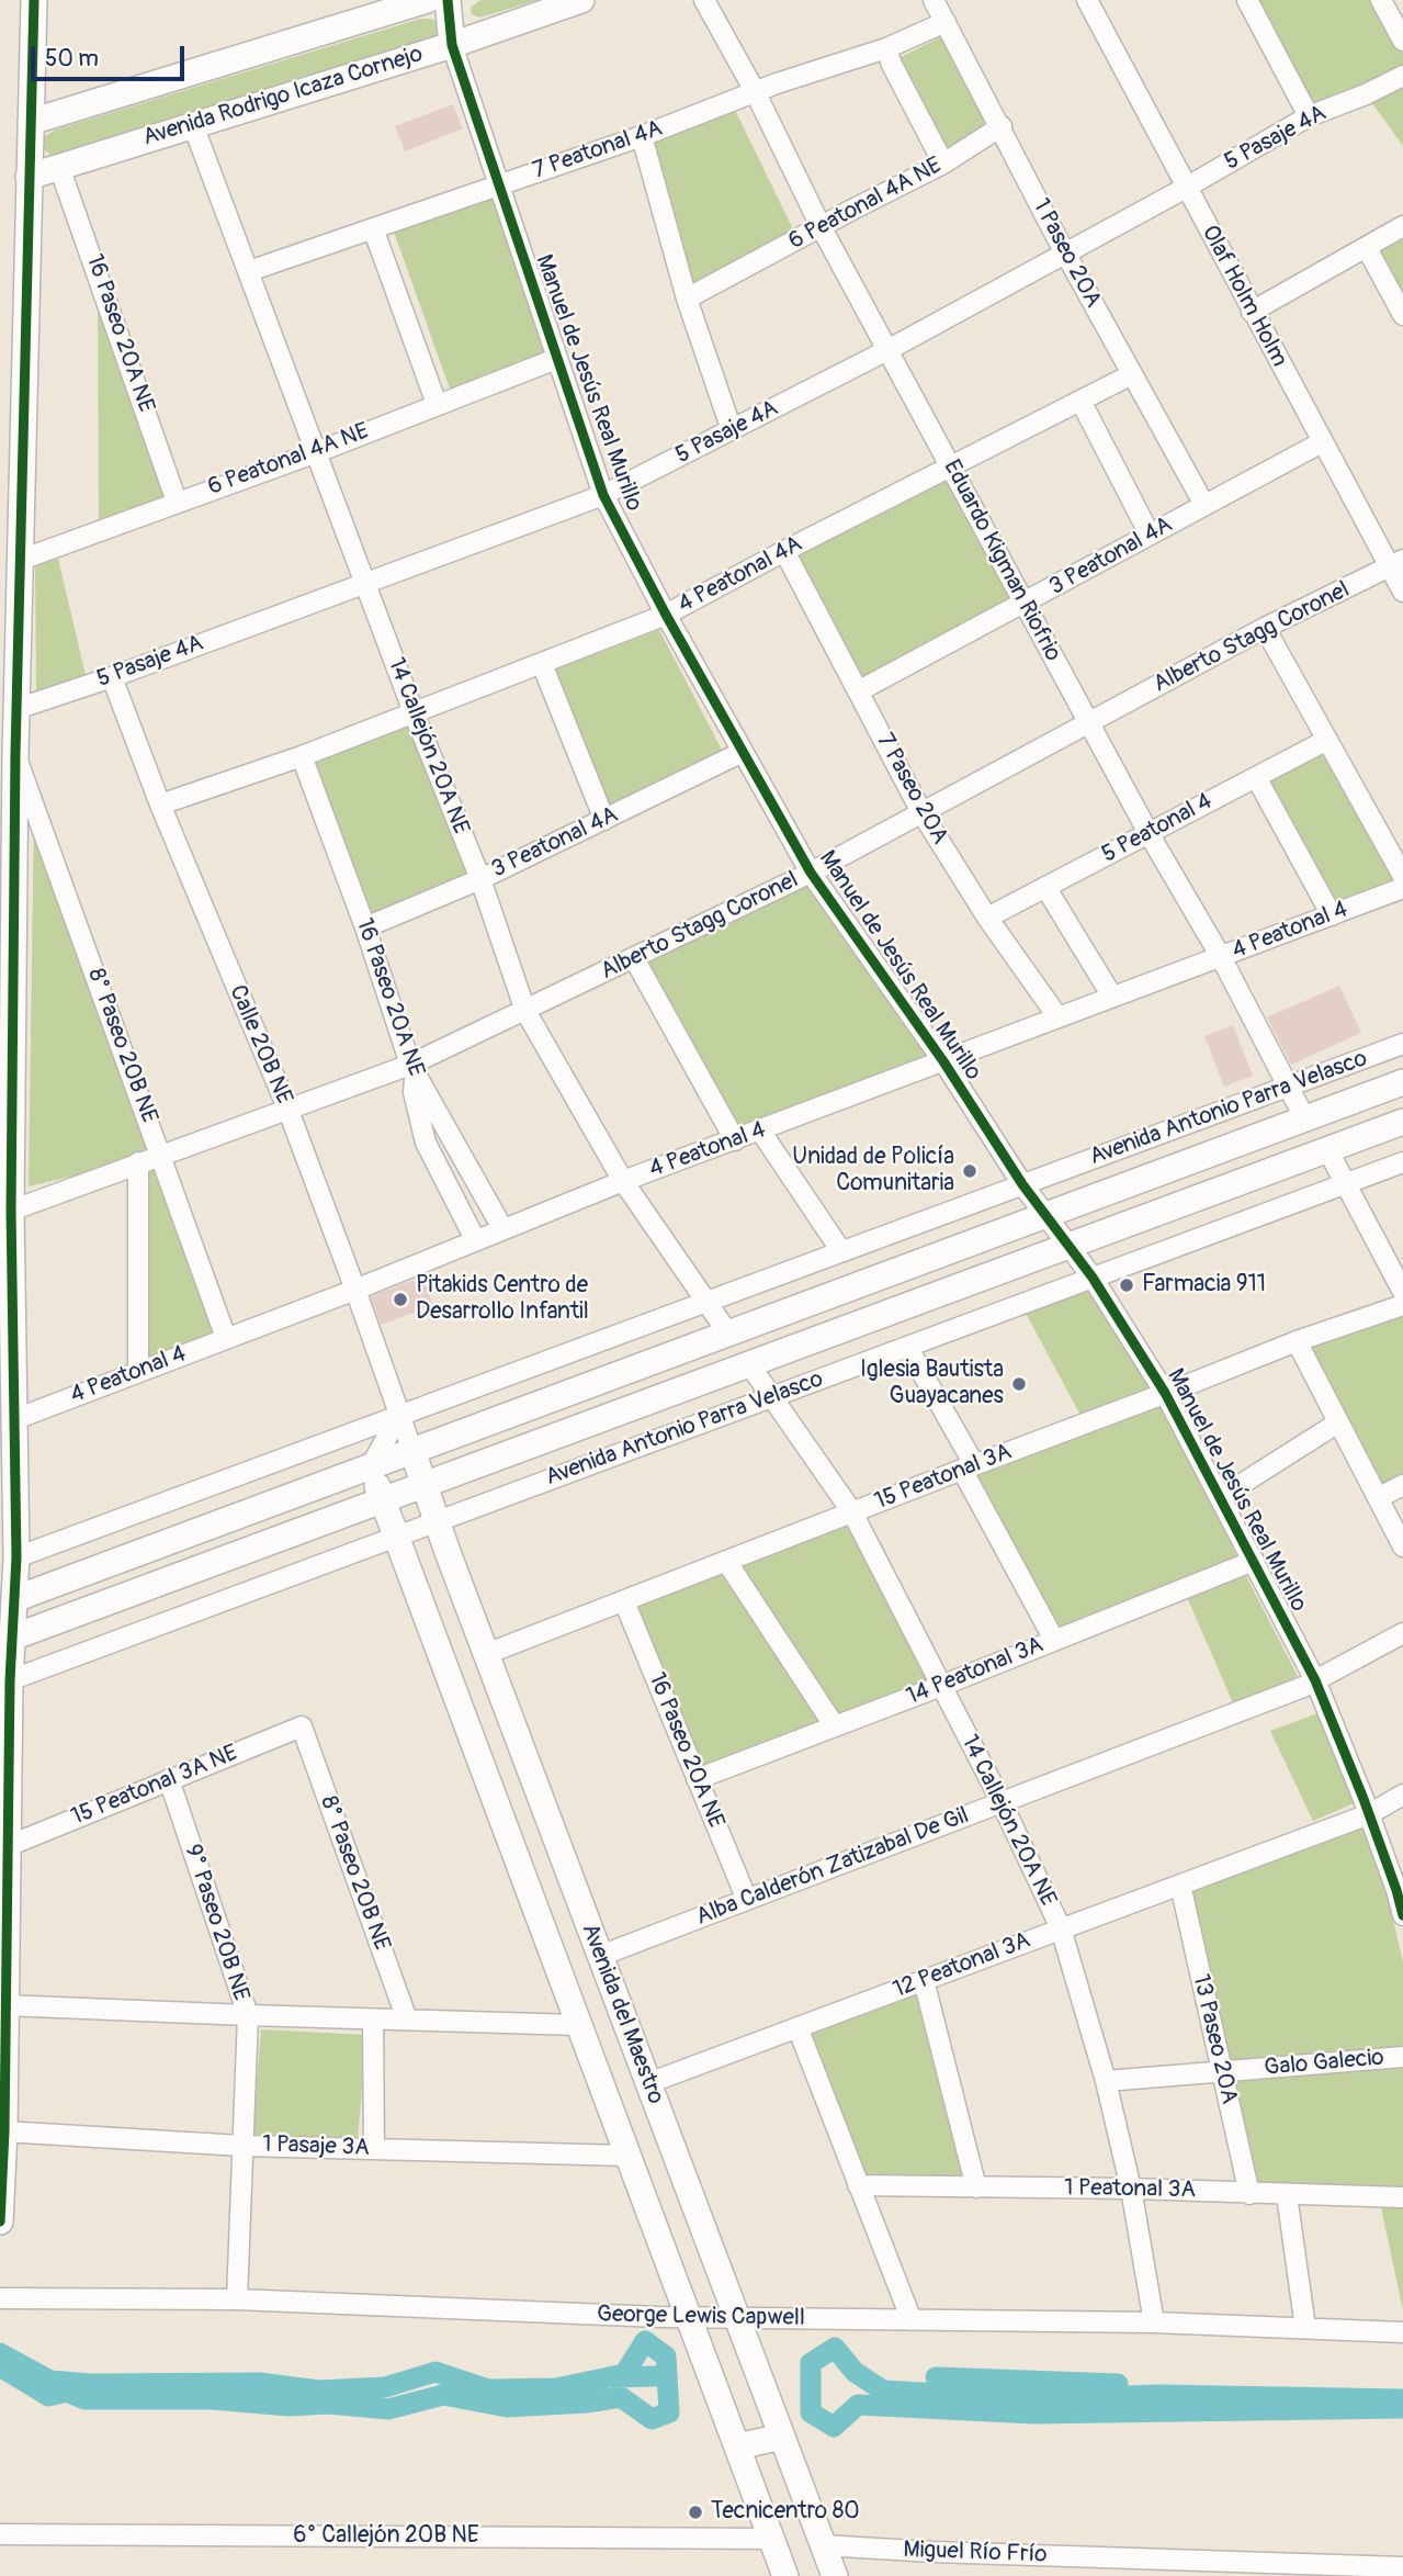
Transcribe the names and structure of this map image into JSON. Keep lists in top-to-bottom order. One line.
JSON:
{"streets":{"street":["Avenida Rodrigo Icaza Cornejo","5 Pasaje 4A","7 Peatonal 4A","6 Peatonal 4A NE","1 Paseo 20A","Olaf Holm Holm","16 Paseo 20A NE","Manuel de Jesús Real Murillo","3 Peatonal 4A","Eduardo Kigman Riofrio","4 Peatonal 4A","Alberto Stagg Coronel","14 Callejón 20A NE","7 Paseo 20A","5 Peatonal 4","4 Peatonal 4","Calle 20B NE","8° Paseo 20B NE","Avenida Antonio Parra Velasco","15 Peatonal 3A","14 Peatonal 3A","15 Peatonal 3A NE","Alba Calderón Zatizabal De Gil","9° Paseo 20B NE","12 Peatonal 3A","Avenida del Maestro","13 Paseo 20A","Galo Galecio","1 Pasaje 3A","1 Peatonal 3A","George Lewis Capwell","6° Callejón 20B NE","Miguel Río Frío"]},"crossings":[["Avenida Rodrigo Icaza Cornejo","16 Paseo 20A NE"],["Avenida Rodrigo Icaza Cornejo","Manuel de Jesús Real Murillo"],["Avenida Rodrigo Icaza Cornejo","14 Callejón 20A NE"],["5 Pasaje 4A","1 Paseo 20A"],["5 Pasaje 4A","Olaf Holm Holm"],["5 Pasaje 4A","Manuel de Jesús Real Murillo"],["5 Pasaje 4A","Eduardo Kigman Riofrio"],["5 Pasaje 4A","14 Callejón 20A NE"],["5 Pasaje 4A","Calle 20B NE"],["7 Peatonal 4A","1 Paseo 20A"],["7 Peatonal 4A","Manuel de Jesús Real Murillo"],["7 Peatonal 4A","Eduardo Kigman Riofrio"],["7 Peatonal 4A","14 Callejón 20A NE"],["6 Peatonal 4A NE","1 Paseo 20A"],["6 Peatonal 4A NE","16 Paseo 20A NE"],["6 Peatonal 4A NE","Manuel de Jesús Real Murillo"],["6 Peatonal 4A NE","Eduardo Kigman Riofrio"],["6 Peatonal 4A NE","14 Callejón 20A NE"],["1 Paseo 20A","3 Peatonal 4A"],["1 Paseo 20A","4 Peatonal 4A"],["Olaf Holm Holm","3 Peatonal 4A"],["Olaf Holm Holm","Alberto Stagg Coronel"],["16 Paseo 20A NE","3 Peatonal 4A"],["16 Paseo 20A NE","4 Peatonal 4A"],["16 Paseo 20A NE","Alberto Stagg Coronel"],["16 Paseo 20A NE","4 Peatonal 4"],["16 Paseo 20A NE","15 Peatonal 3A"],["16 Paseo 20A NE","14 Peatonal 3A"],["16 Paseo 20A NE","Alba Calderón Zatizabal De Gil"],["Manuel de Jesús Real Murillo","3 Peatonal 4A"],["Manuel de Jesús Real Murillo","4 Peatonal 4A"],["Manuel de Jesús Real Murillo","Alberto Stagg Coronel"],["Manuel de Jesús Real Murillo","4 Peatonal 4"],["Manuel de Jesús Real Murillo","Avenida Antonio Parra Velasco"],["Manuel de Jesús Real Murillo","15 Peatonal 3A"],["Manuel de Jesús Real Murillo","14 Peatonal 3A"],["Manuel de Jesús Real Murillo","Alba Calderón Zatizabal De Gil"],["Manuel de Jesús Real Murillo","12 Peatonal 3A"],["3 Peatonal 4A","Eduardo Kigman Riofrio"],["3 Peatonal 4A","14 Callejón 20A NE"],["3 Peatonal 4A","7 Paseo 20A"],["Eduardo Kigman Riofrio","4 Peatonal 4A"],["Eduardo Kigman Riofrio","Alberto Stagg Coronel"],["Eduardo Kigman Riofrio","5 Peatonal 4"],["Eduardo Kigman Riofrio","4 Peatonal 4"],["Eduardo Kigman Riofrio","Avenida Antonio Parra Velasco"],["4 Peatonal 4A","14 Callejón 20A NE"],["4 Peatonal 4A","7 Paseo 20A"],["4 Peatonal 4A","Calle 20B NE"],["Alberto Stagg Coronel","14 Callejón 20A NE"],["Alberto Stagg Coronel","7 Paseo 20A"],["Alberto Stagg Coronel","Calle 20B NE"],["Alberto Stagg Coronel","8° Paseo 20B NE"],["14 Callejón 20A NE","4 Peatonal 4"],["14 Callejón 20A NE","Avenida Antonio Parra Velasco"],["14 Callejón 20A NE","15 Peatonal 3A"],["14 Callejón 20A NE","14 Peatonal 3A"],["14 Callejón 20A NE","Alba Calderón Zatizabal De Gil"],["14 Callejón 20A NE","12 Peatonal 3A"],["14 Callejón 20A NE","Galo Galecio"],["14 Callejón 20A NE","1 Peatonal 3A"],["14 Callejón 20A NE","George Lewis Capwell"],["7 Paseo 20A","5 Peatonal 4"],["7 Paseo 20A","4 Peatonal 4"],["4 Peatonal 4","Calle 20B NE"],["4 Peatonal 4","8° Paseo 20B NE"],["Calle 20B NE","Avenida Antonio Parra Velasco"],["Calle 20B NE","Avenida del Maestro"],["8° Paseo 20B NE","15 Peatonal 3A NE"],["Avenida Antonio Parra Velasco","Avenida del Maestro"],["15 Peatonal 3A","Avenida del Maestro"],["15 Peatonal 3A NE","9° Paseo 20B NE"],["Alba Calderón Zatizabal De Gil","Avenida del Maestro"],["9° Paseo 20B NE","1 Pasaje 3A"],["9° Paseo 20B NE","George Lewis Capwell"],["12 Peatonal 3A","Avenida del Maestro"],["12 Peatonal 3A","13 Paseo 20A"],["Avenida del Maestro","1 Pasaje 3A"],["Avenida del Maestro","George Lewis Capwell"],["Avenida del Maestro","6° Callejón 20B NE"],["Avenida del Maestro","Miguel Río Frío"],["13 Paseo 20A","Galo Galecio"],["13 Paseo 20A","1 Peatonal 3A"]],"places":["Unidad de Policía Comunitaria","Farmacia 911","Pitakids Centro de Desarrollo Infantil","Iglesia Bautista Guayacanes","Tecnicentro 80"],"scale_bar":"50 m"}
